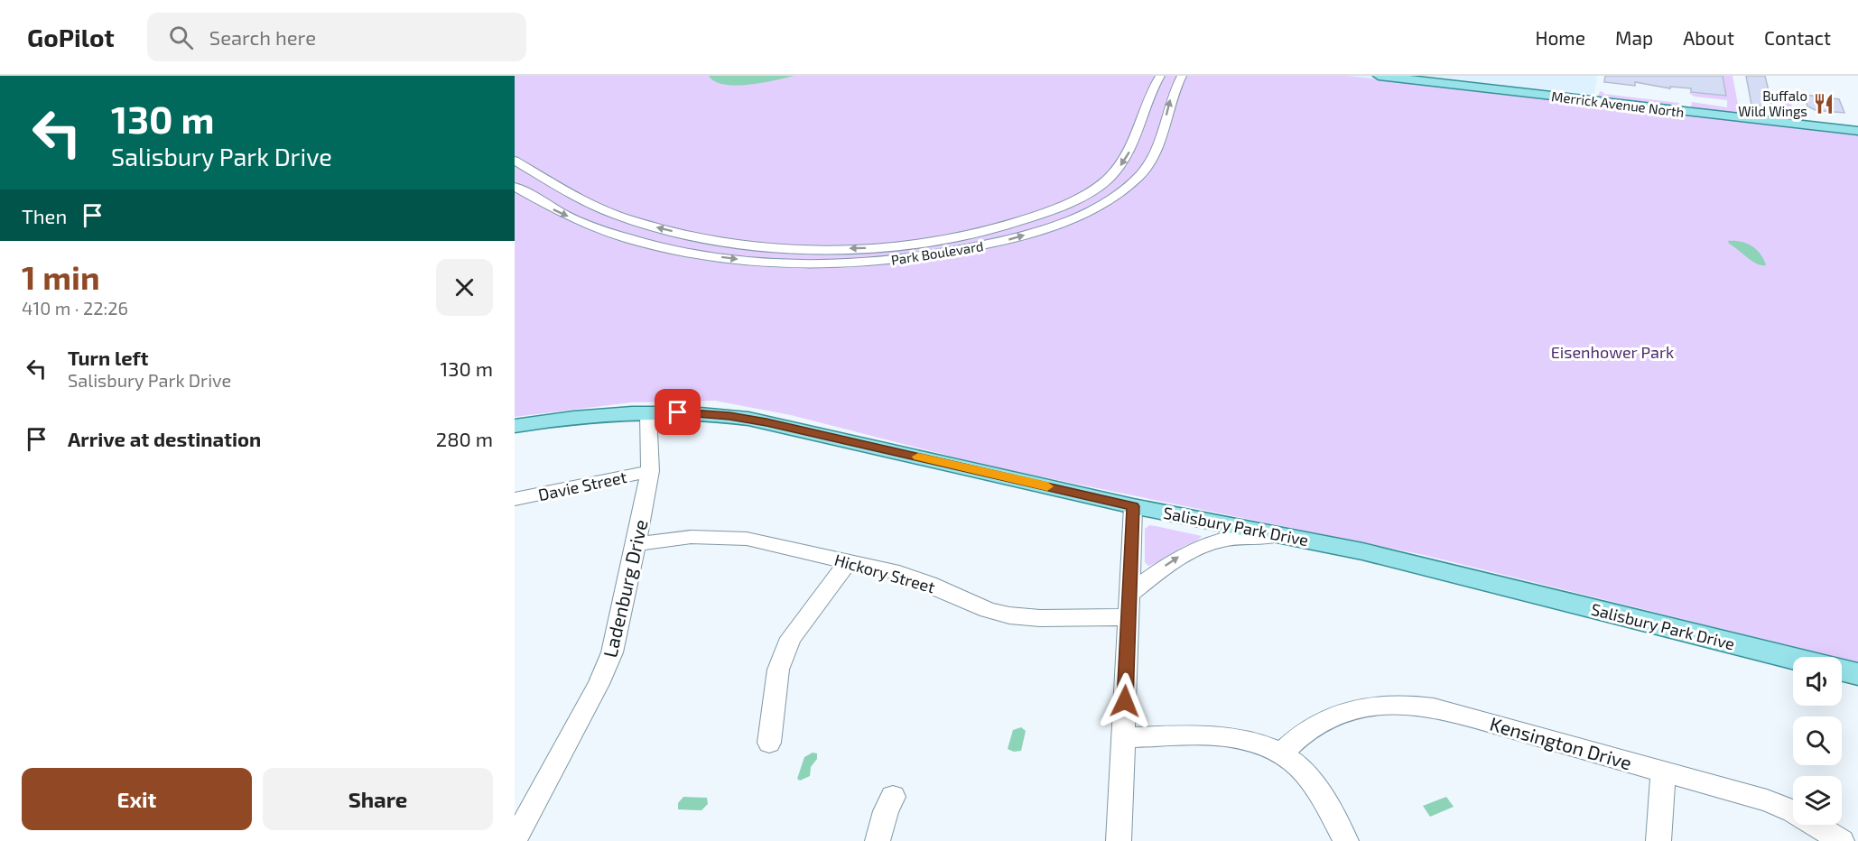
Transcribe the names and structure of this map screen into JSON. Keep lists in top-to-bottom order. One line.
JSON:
{"streets":{"main road":["Merrick Avenue North","Salisbury Park Drive"],"street":["Park Boulevard","Davie Street","Hickory Street","Ladenburg Drive","Kensington Drive"]},"crossings":[["Davie Street","Ladenburg Drive"],["Salisbury Park Drive","Ladenburg Drive"],["Hickory Street","Ladenburg Drive"]],"parks":["Eisenhower Park"],"places":{"restaurant":["Buffalo Wild Wings"]},"page":{"header":"GoPilot","search":"Search here","nav":["Home","Map","About","Contact"],"turn":["130 m","Salisbury Park Drive"],"then":"Then","heading":["1 min","410 m · 22:26"],"list":[{"name":"Turn left","note":"Salisbury Park Drive","value":"130 m"},{"name":"Arrive at destination","value":"280 m"}],"buttons":["Exit","Share"]}}
